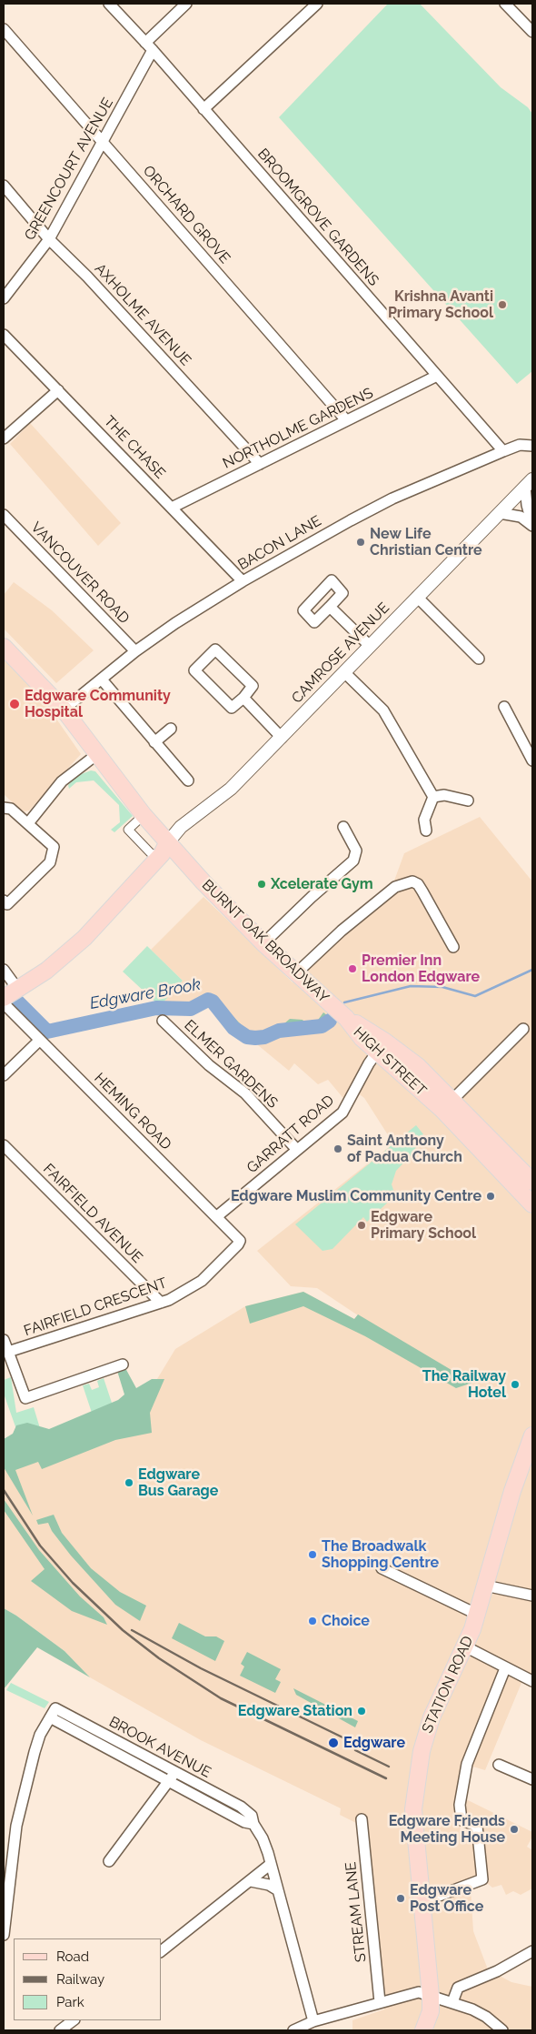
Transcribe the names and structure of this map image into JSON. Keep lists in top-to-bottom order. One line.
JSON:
{"streets":{"main road":["BURNT OAK BROADWAY","HIGH STREET","STATION ROAD"],"street":["GREENCOURT AVENUE","ORCHARD GROVE","BROOMGROVE GARDENS","AXHOLME AVENUE","NORTHOLME GARDENS","THE CHASE","BACON LANE","VANCOUVER ROAD","CAMROSE AVENUE","ELMER GARDENS","HEMING ROAD","GARRATT ROAD","FAIRFIELD AVENUE","FAIRFIELD CRESCENT","BROOK AVENUE","STREAM LANE"]},"crossings":[["GREENCOURT AVENUE","ORCHARD GROVE"],["GREENCOURT AVENUE","BROOMGROVE GARDENS"],["GREENCOURT AVENUE","AXHOLME AVENUE"],["ORCHARD GROVE","NORTHOLME GARDENS"],["BROOMGROVE GARDENS","NORTHOLME GARDENS"],["BROOMGROVE GARDENS","BACON LANE"],["AXHOLME AVENUE","NORTHOLME GARDENS"],["NORTHOLME GARDENS","THE CHASE"],["THE CHASE","BACON LANE"],["BACON LANE","VANCOUVER ROAD"],["BACON LANE","BURNT OAK BROADWAY"],["CAMROSE AVENUE","BURNT OAK BROADWAY"],["BURNT OAK BROADWAY","HIGH STREET"],["HIGH STREET","GARRATT ROAD"],["ELMER GARDENS","GARRATT ROAD"],["HEMING ROAD","GARRATT ROAD"],["HEMING ROAD","FAIRFIELD CRESCENT"],["FAIRFIELD AVENUE","FAIRFIELD CRESCENT"]],"water":["Edgware Brook"],"places":["Krishna Avanti Primary School","New Life Christian Centre","Edgware Community Hospital","Xcelerate Gym","Premier Inn London Edgware","Saint Anthony of Padua Church","Edgware Muslim Community Centre","Edgware Primary School","The Railway Hotel","Edgware Bus Garage","The Broadwalk Shopping Centre","Choice","Edgware Station","Edgware","Edgware Friends Meeting House","Edgware Post Office"],"legend":["Road","Railway","Park"]}
